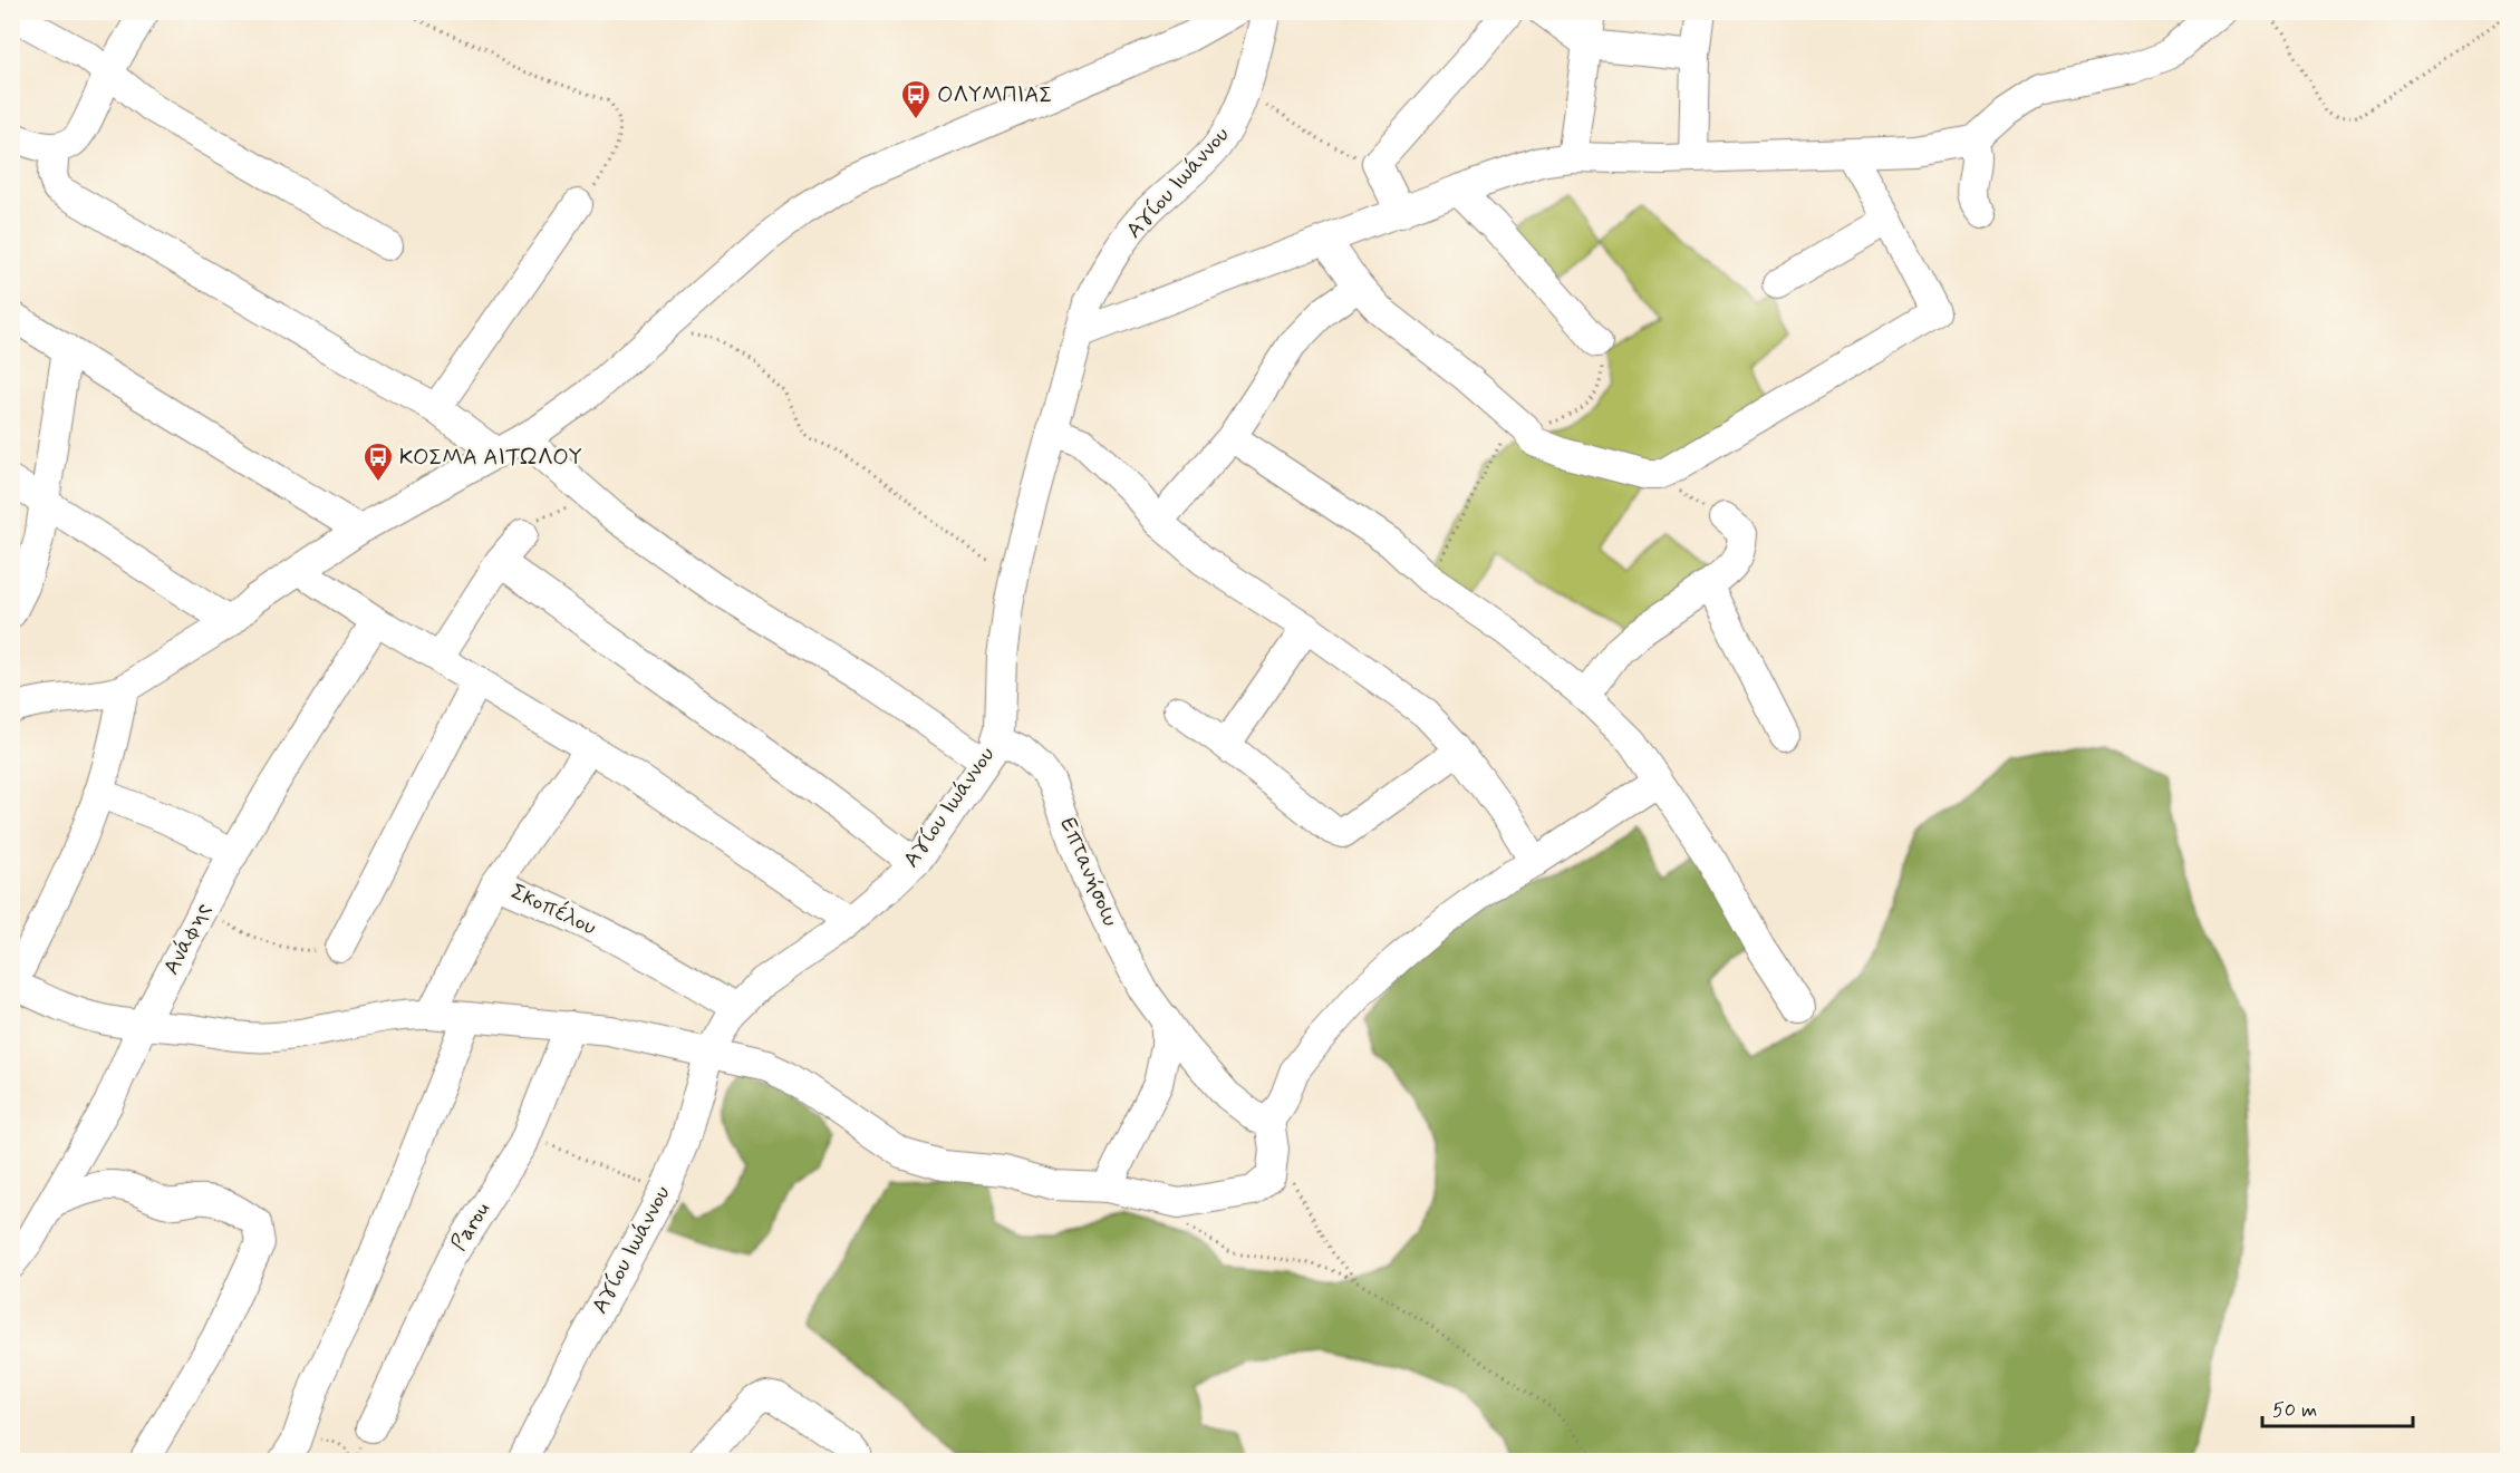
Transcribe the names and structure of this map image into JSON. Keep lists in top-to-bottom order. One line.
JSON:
{"streets":{"street":["Αγίου Ιωάννου","Επτανήσοιυ","Σκοπέλου","Ανάφης","Parou"]},"crossings":[["Αγίου Ιωάννου","Επτανήσοιυ"],["Αγίου Ιωάννου","Σκοπέλου"]],"places":{"bus stop":["ΟΛΥΜΠΙΑΣ","ΚΟΣΜΑ ΑΙΤΩΛΟΥ"]},"scale_bar":"50 m"}
